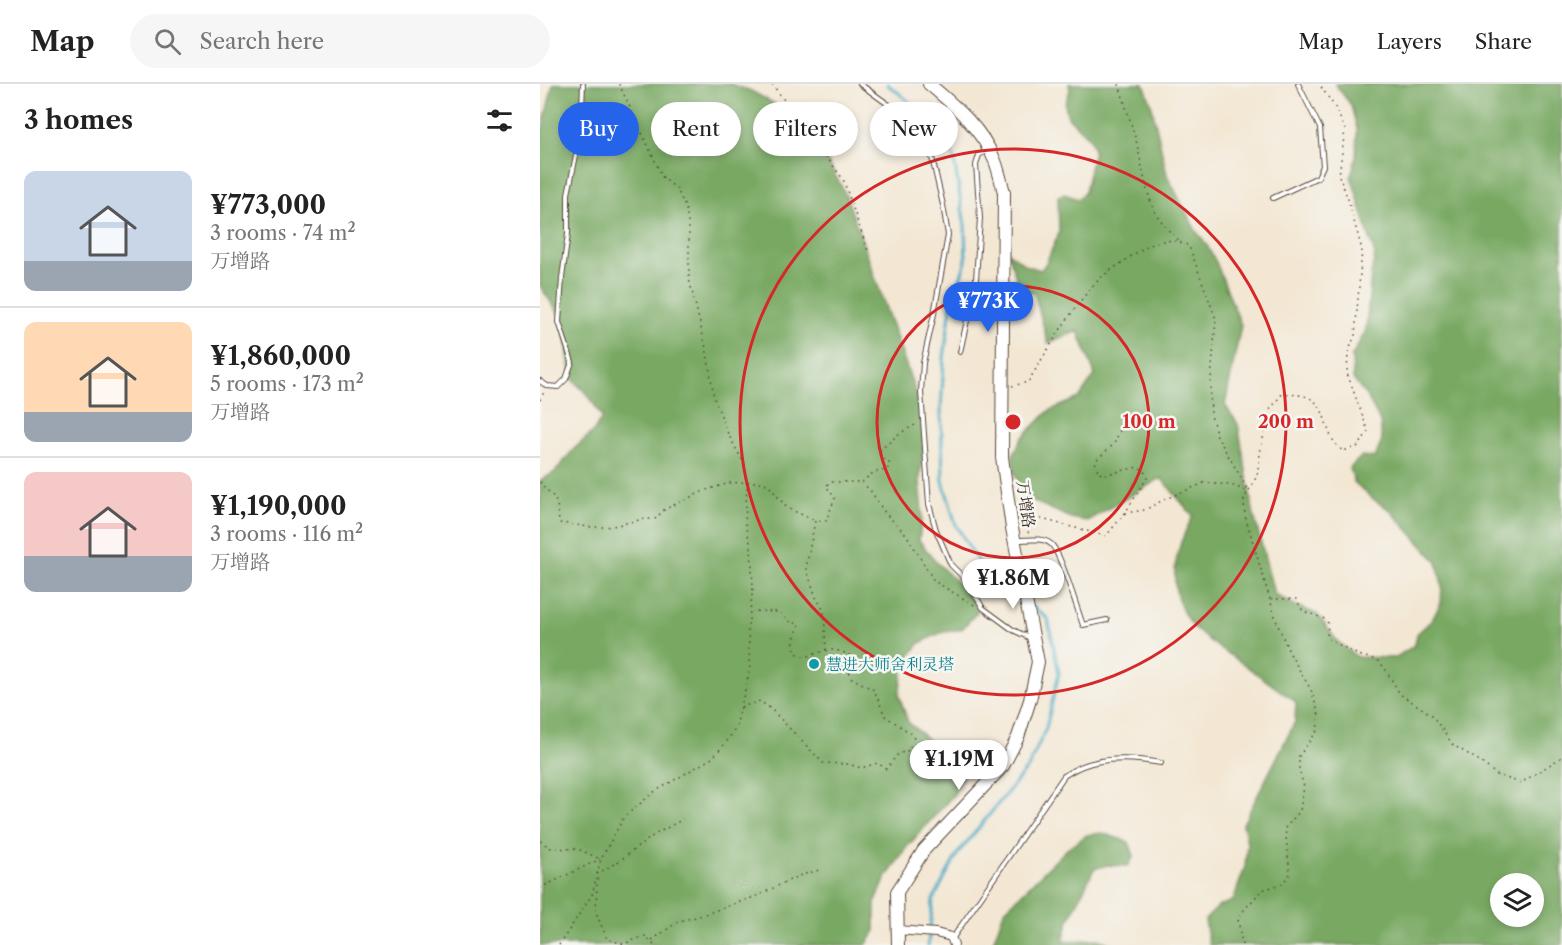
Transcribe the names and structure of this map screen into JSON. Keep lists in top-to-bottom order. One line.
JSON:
{"streets":{"street":["万增路"]},"places":["慧进大师舍利灵塔"],"page":{"header":"Map","search":"Search here","nav":["Map","Layers","Share"],"heading":"3 homes","chip":["Buy","Rent","Filters","New"],"list":[{"name":"¥773,000","note":"3 rooms · 74 m² · 万增路"},{"name":"¥1,860,000","note":"5 rooms · 173 m² · 万增路"},{"name":"¥1,190,000","note":"3 rooms · 116 m² · 万增路"}],"price":["¥773K","¥1.86M","¥1.19M"]},"rings":["100 m","200 m"]}
